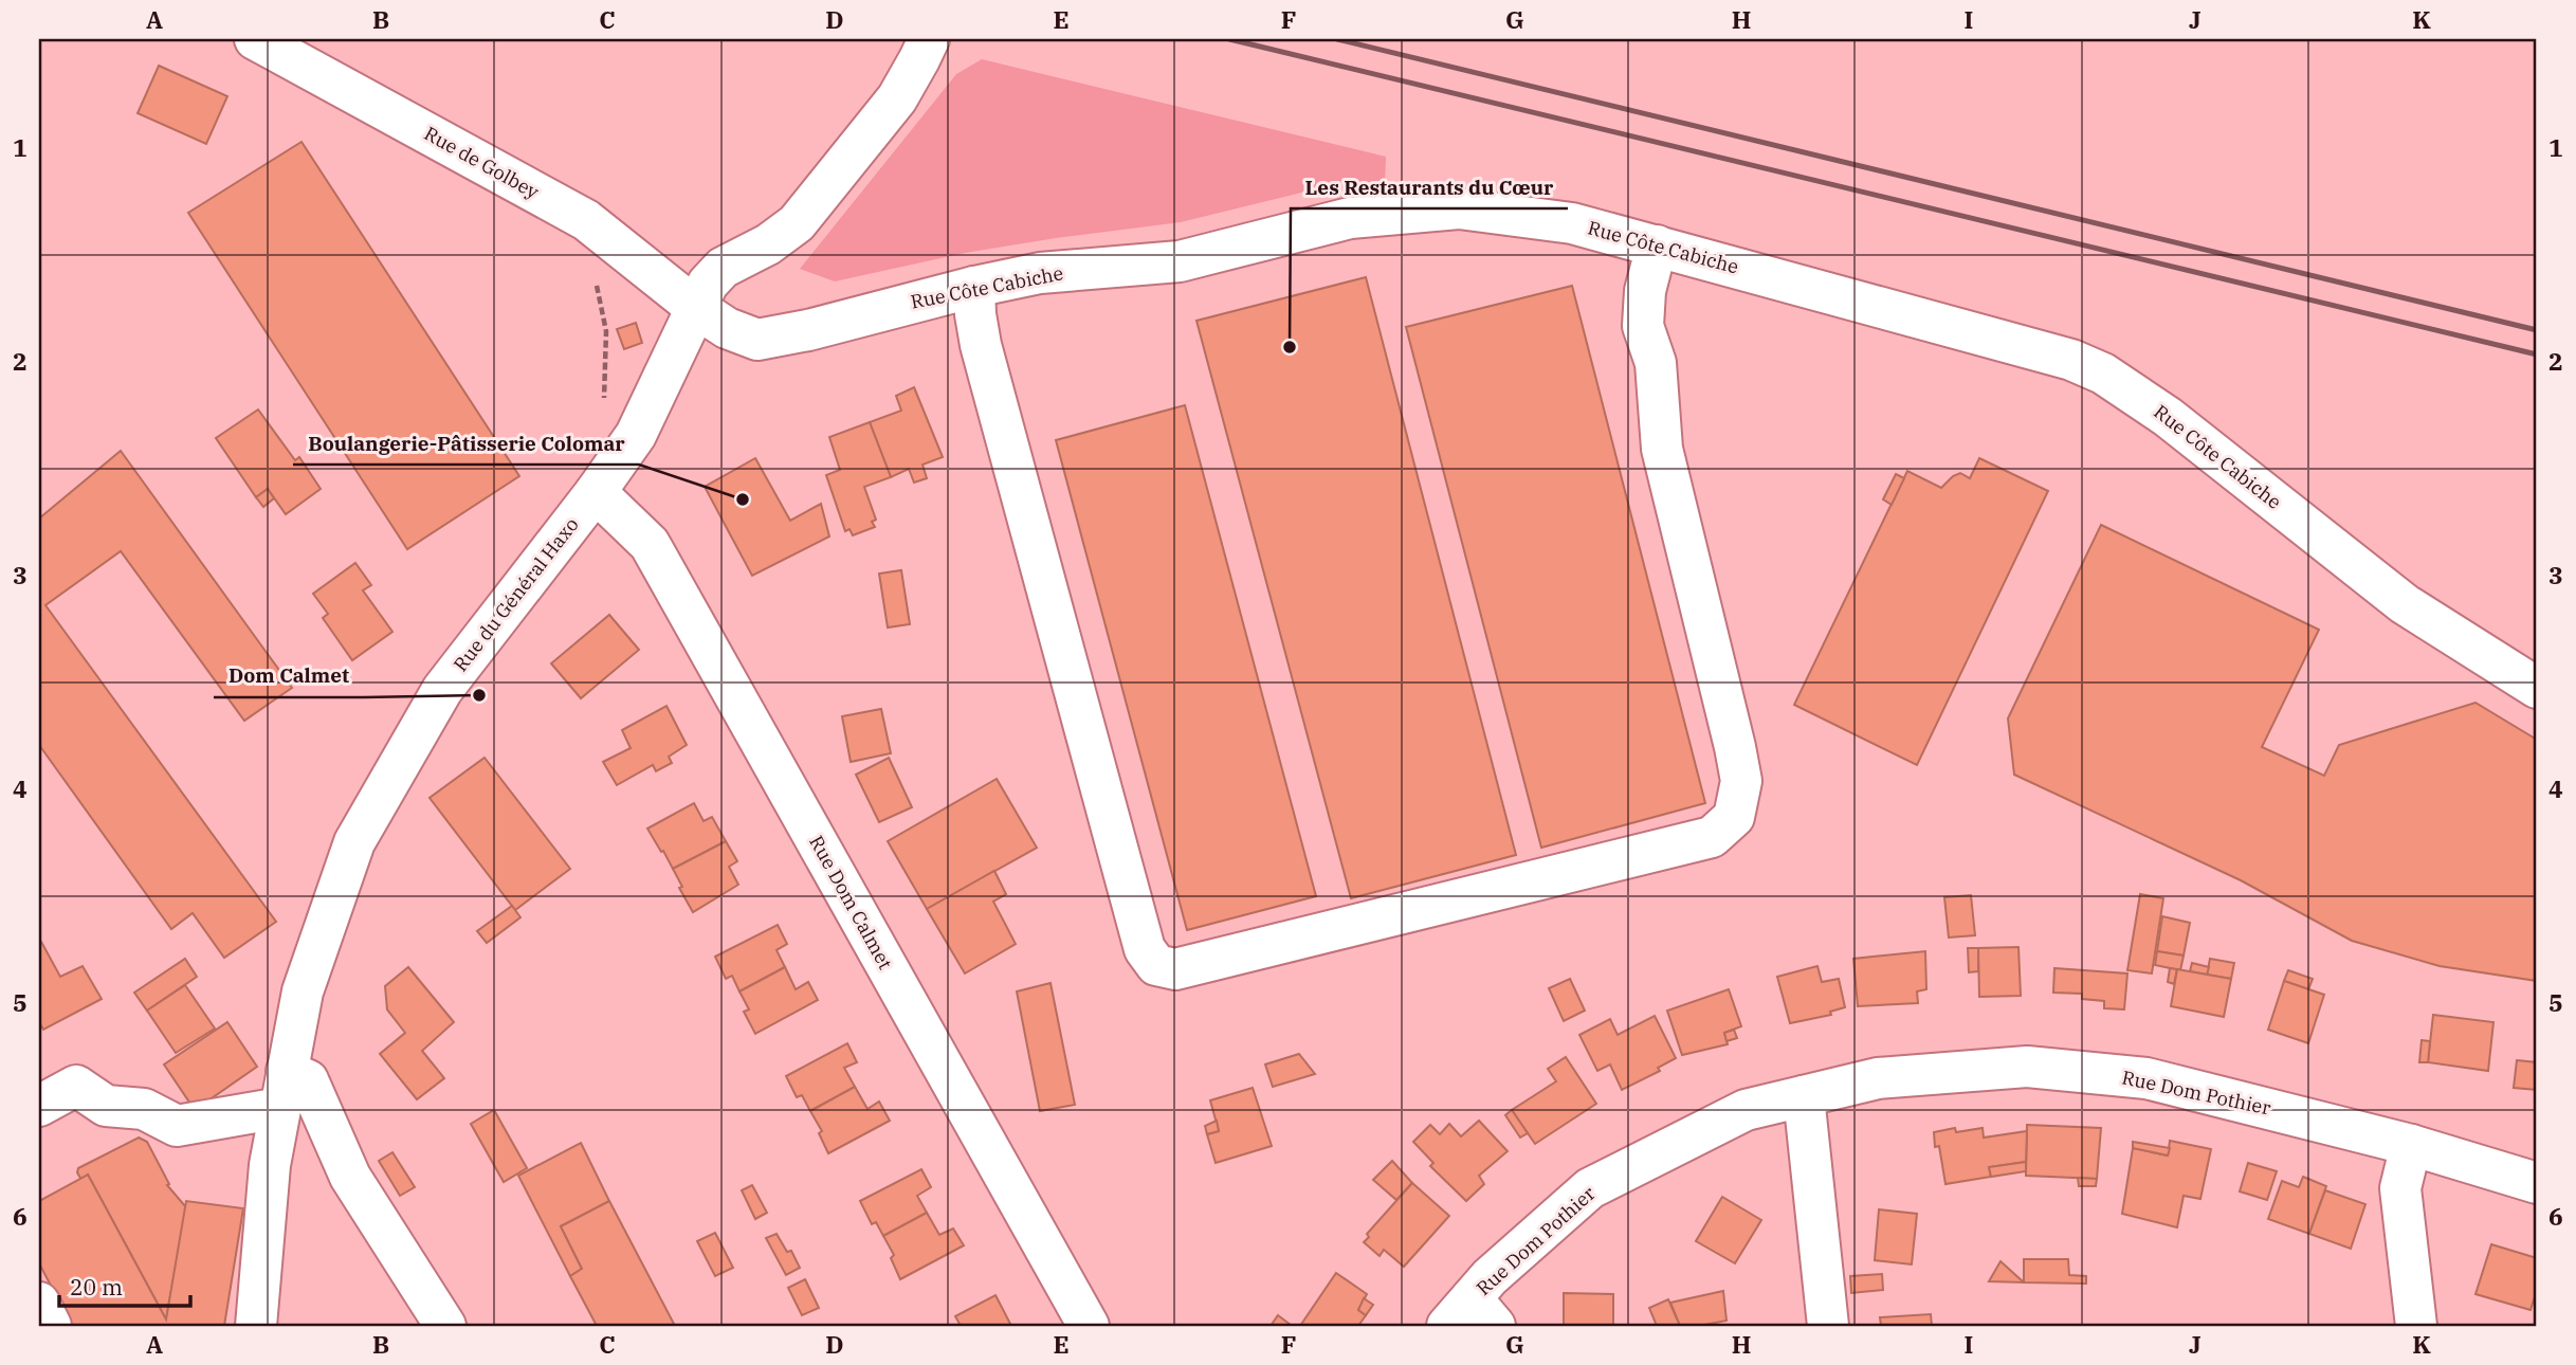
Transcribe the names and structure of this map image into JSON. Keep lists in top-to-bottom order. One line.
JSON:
{"streets":{"street":["Rue de Golbey","Rue Côte Cabiche","Rue du Général Haxo","Rue Dom Calmet","Rue Dom Pothier"]},"crossings":[["Rue de Golbey","Rue Côte Cabiche"],["Rue de Golbey","Rue du Général Haxo"],["Rue Côte Cabiche","Rue du Général Haxo"],["Rue du Général Haxo","Rue Dom Calmet"]],"places":["Les Restaurants du Cœur","Boulangerie-Pâtisserie Colomar","Dom Calmet"],"scale_bar":"20 m","grid":{"columns":["A","B","C","D","E","F","G","H","I","J","K"],"rows":["1","2","3","4","5","6"]}}
